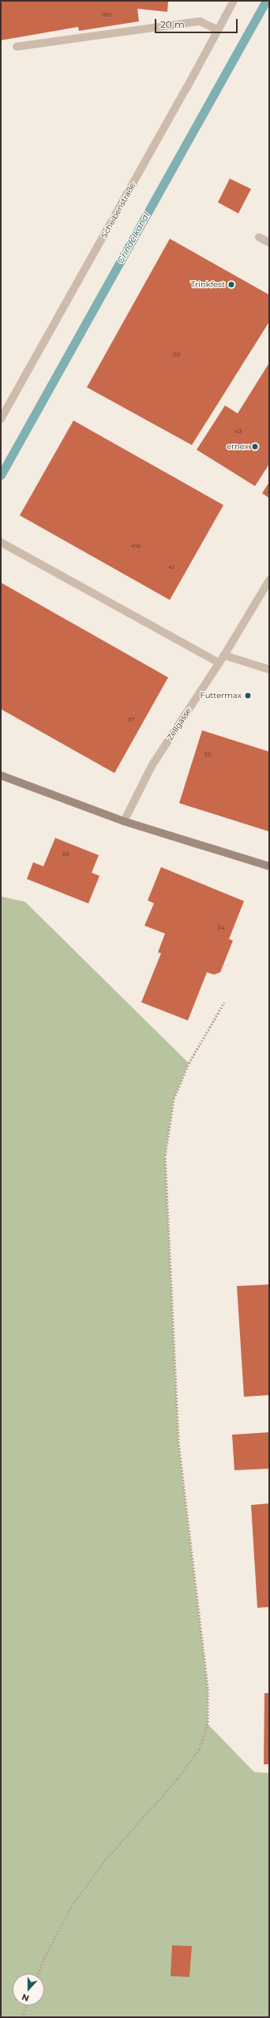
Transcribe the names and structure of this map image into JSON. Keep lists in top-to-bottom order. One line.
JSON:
{"streets":{"street":["Scheibenstraße","Zellgasse"]},"water":["Grindelkanal"],"places":["Trinkfest","ernex","Futtermax"],"house_numbers":["180","50","43","41a","41","37","35","38","34"],"scale_bar":"20 m","north":"bottom"}
